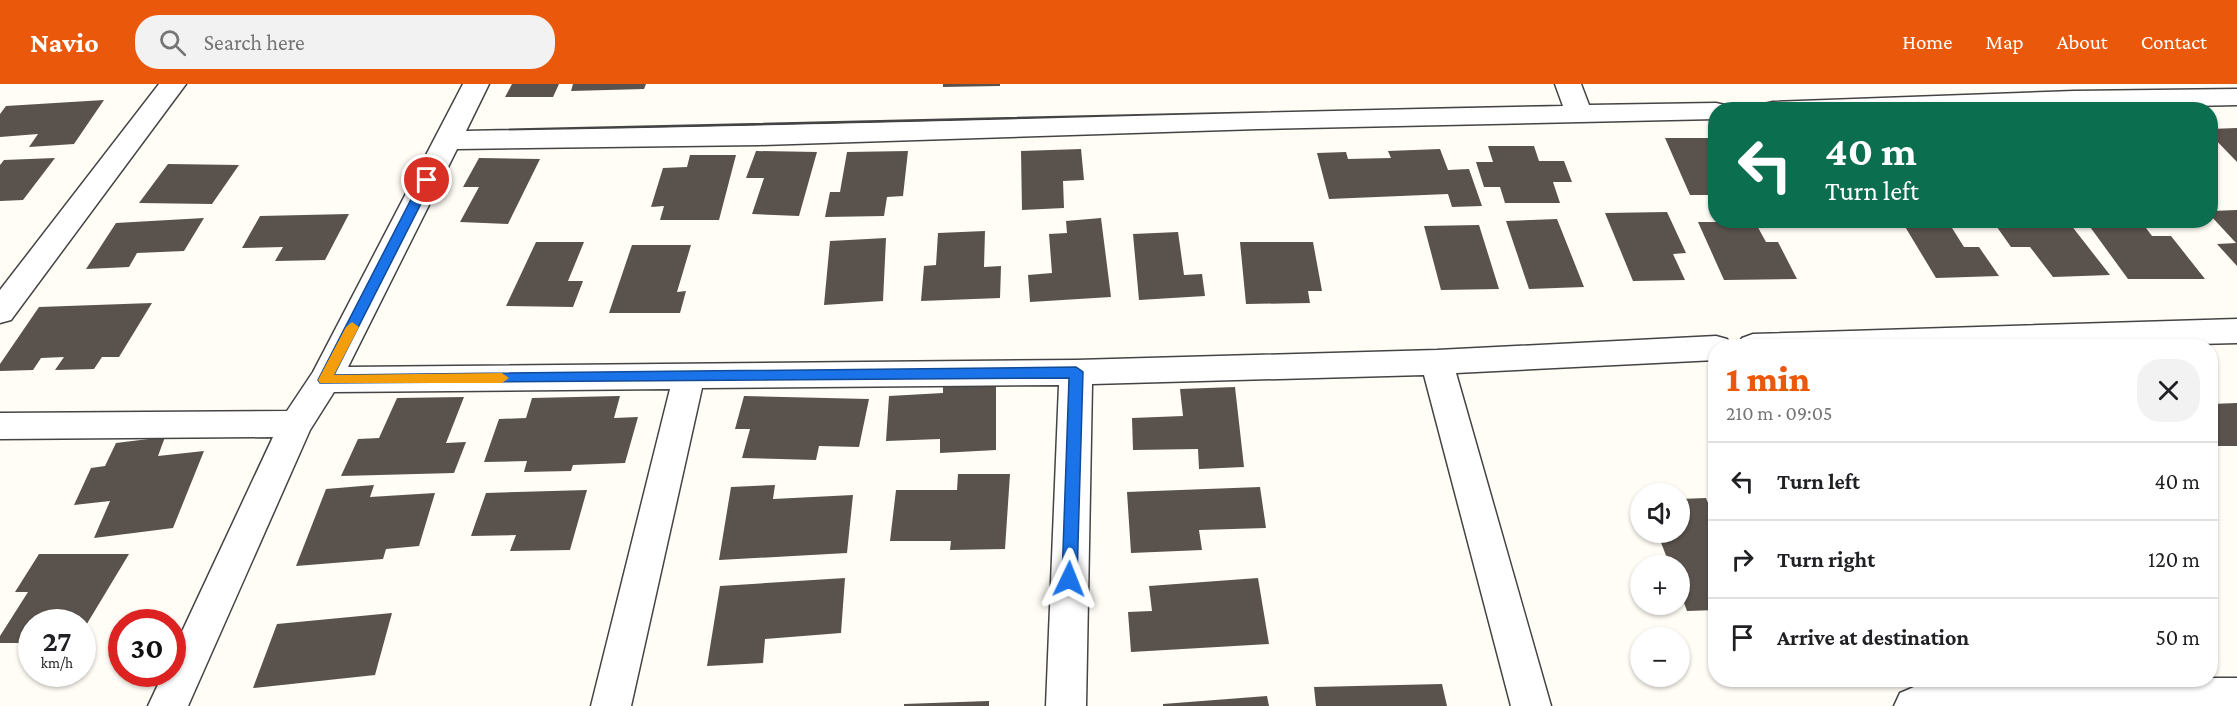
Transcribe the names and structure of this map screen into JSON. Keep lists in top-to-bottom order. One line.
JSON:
{"page":{"header":"Navio","search":"Search here","nav":["Home","Map","About","Contact"],"turn":["40 m","Turn left"],"heading":["1 min","210 m · 09:05"],"list":[{"name":"Turn left","value":"40 m"},{"name":"Turn right","value":"120 m"},{"name":"Arrive at destination","value":"50 m"}],"map_buttons":["+","−"],"speed":"27 km/h","limit":"30"}}
